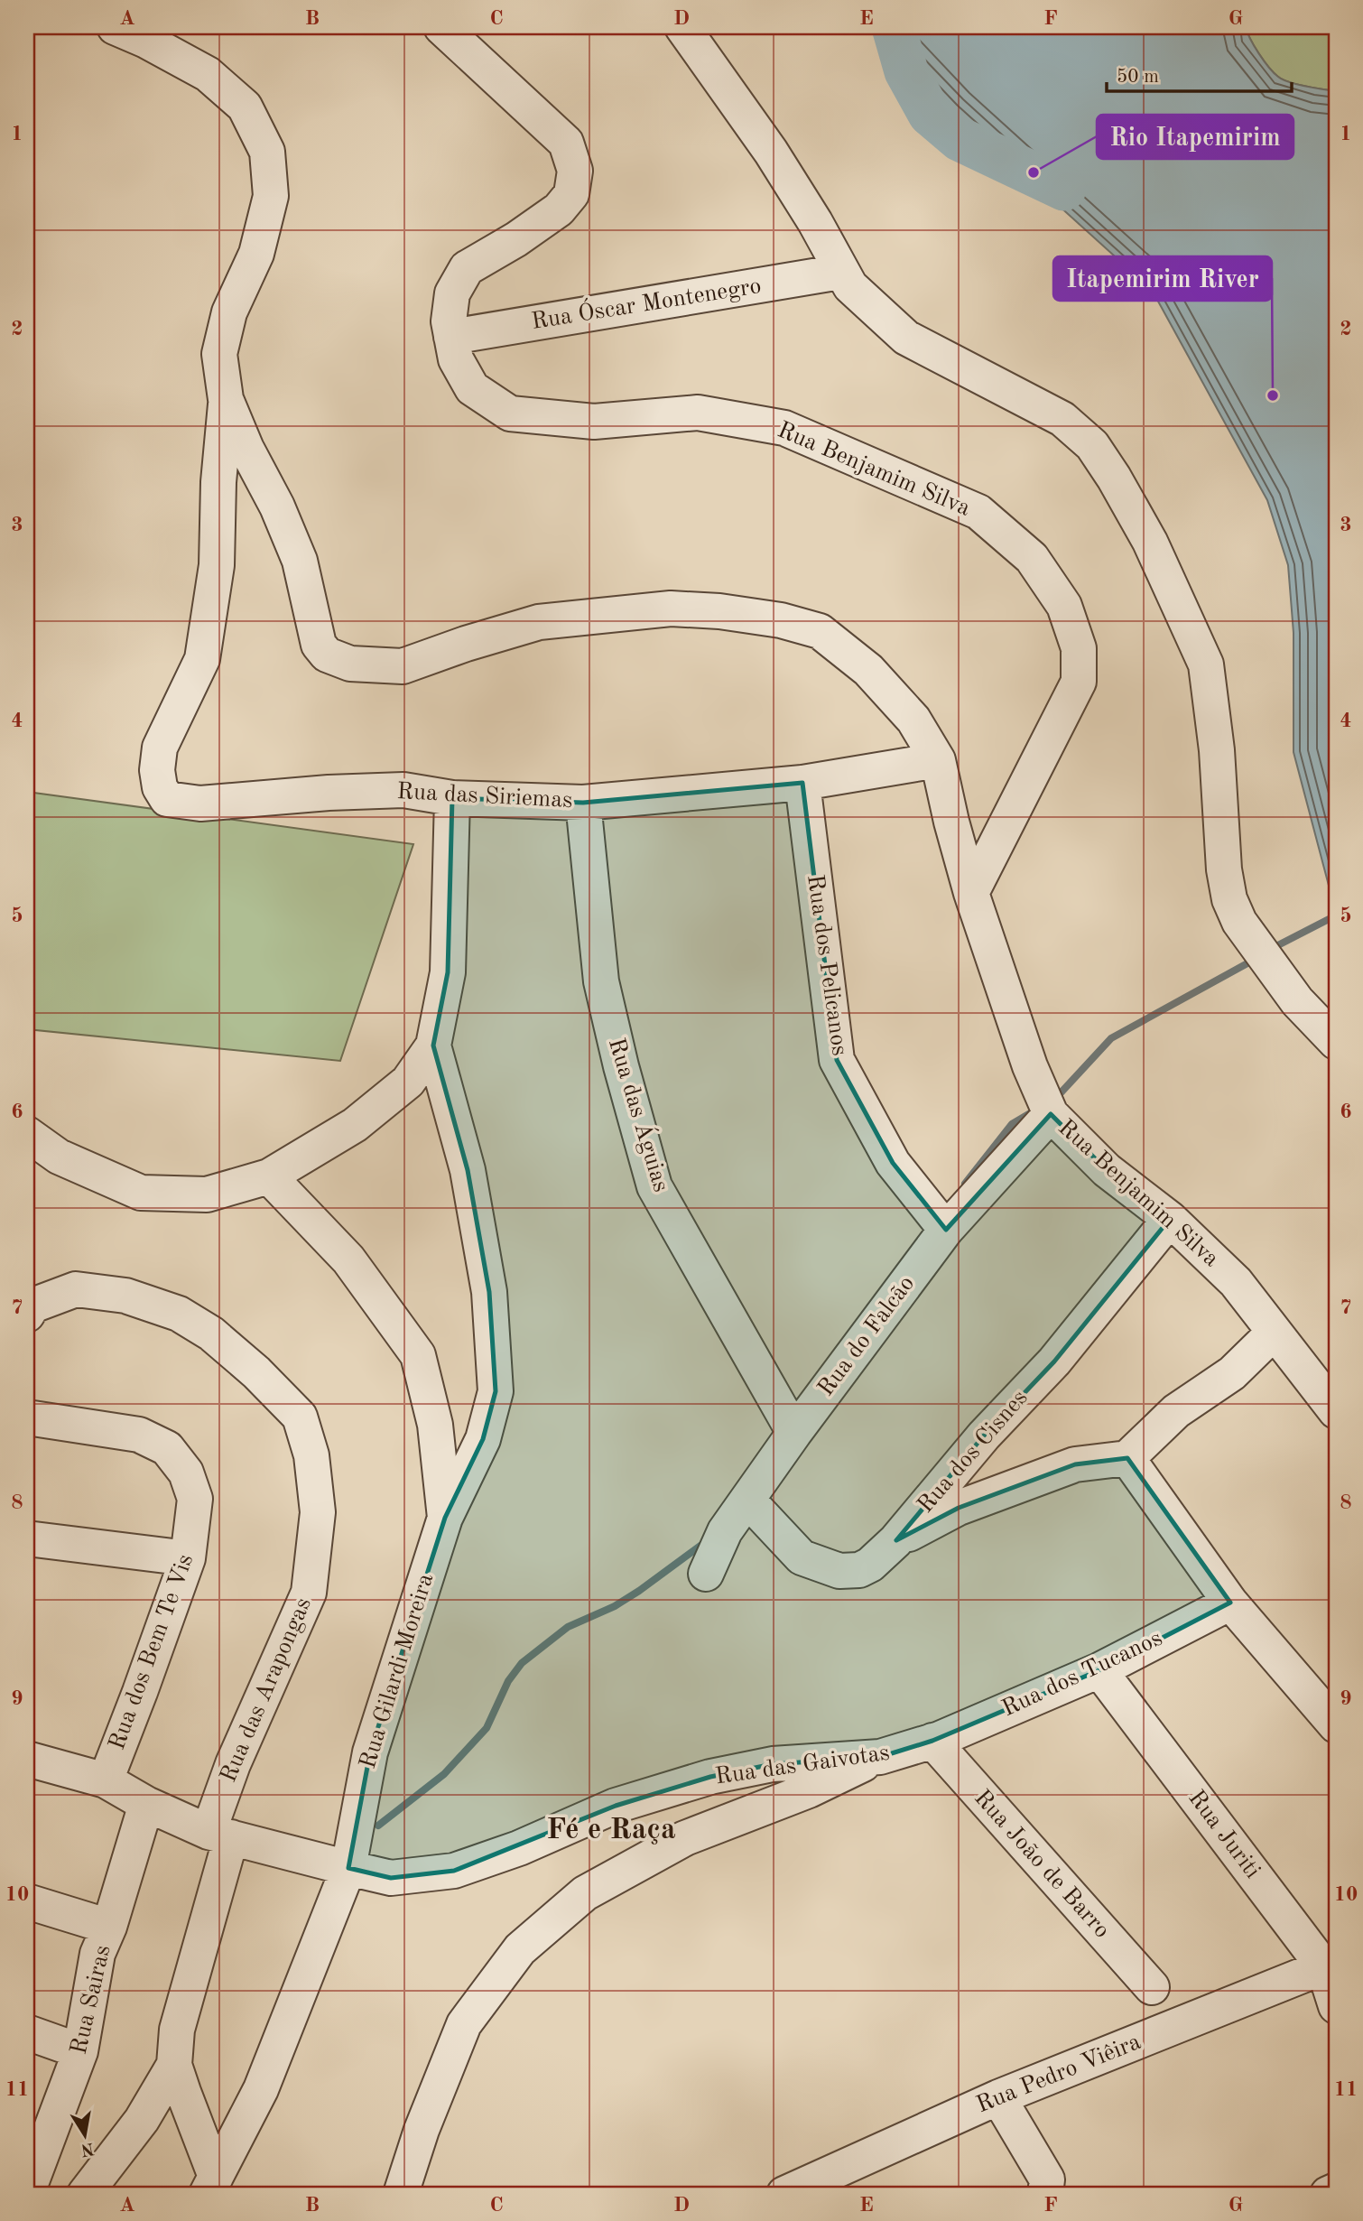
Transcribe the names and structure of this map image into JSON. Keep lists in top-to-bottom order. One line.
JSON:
{"streets":{"street":["Rua Óscar Montenegro","Rua Benjamim Silva","Rua das Siriemas","Rua dos Pelicanos","Rua das Águias","Rua do Falcão","Rua dos Cisnes","Rua dos Bem Te Vis","Rua Gilardi Moreira","Rua dos Tucanos","Rua das Arapongas","Rua das Gaivotas","Rua Juriti","Rua João de Barro","Rua Sairas","Rua Pedro Viêira"]},"crossings":[["Rua Óscar Montenegro","Rua Benjamim Silva"],["Rua Benjamim Silva","Rua do Falcão"],["Rua Benjamim Silva","Rua dos Cisnes"],["Rua das Siriemas","Rua dos Pelicanos"],["Rua das Siriemas","Rua das Águias"],["Rua dos Pelicanos","Rua do Falcão"],["Rua das Águias","Rua do Falcão"],["Rua do Falcão","Rua dos Cisnes"],["Rua Gilardi Moreira","Rua das Gaivotas"],["Rua dos Tucanos","Rua das Gaivotas"],["Rua dos Tucanos","Rua Juriti"],["Rua dos Tucanos","Rua João de Barro"],["Rua das Gaivotas","Rua João de Barro"],["Rua Juriti","Rua Pedro Viêira"]],"districts":["Fé e Raça"],"places":["Rio Itapemirim","Itapemirim River"],"scale_bar":"50 m","north":"bottom","grid":{"columns":["A","B","C","D","E","F","G"],"rows":["1","2","3","4","5","6","7","8","9","10","11"]}}
